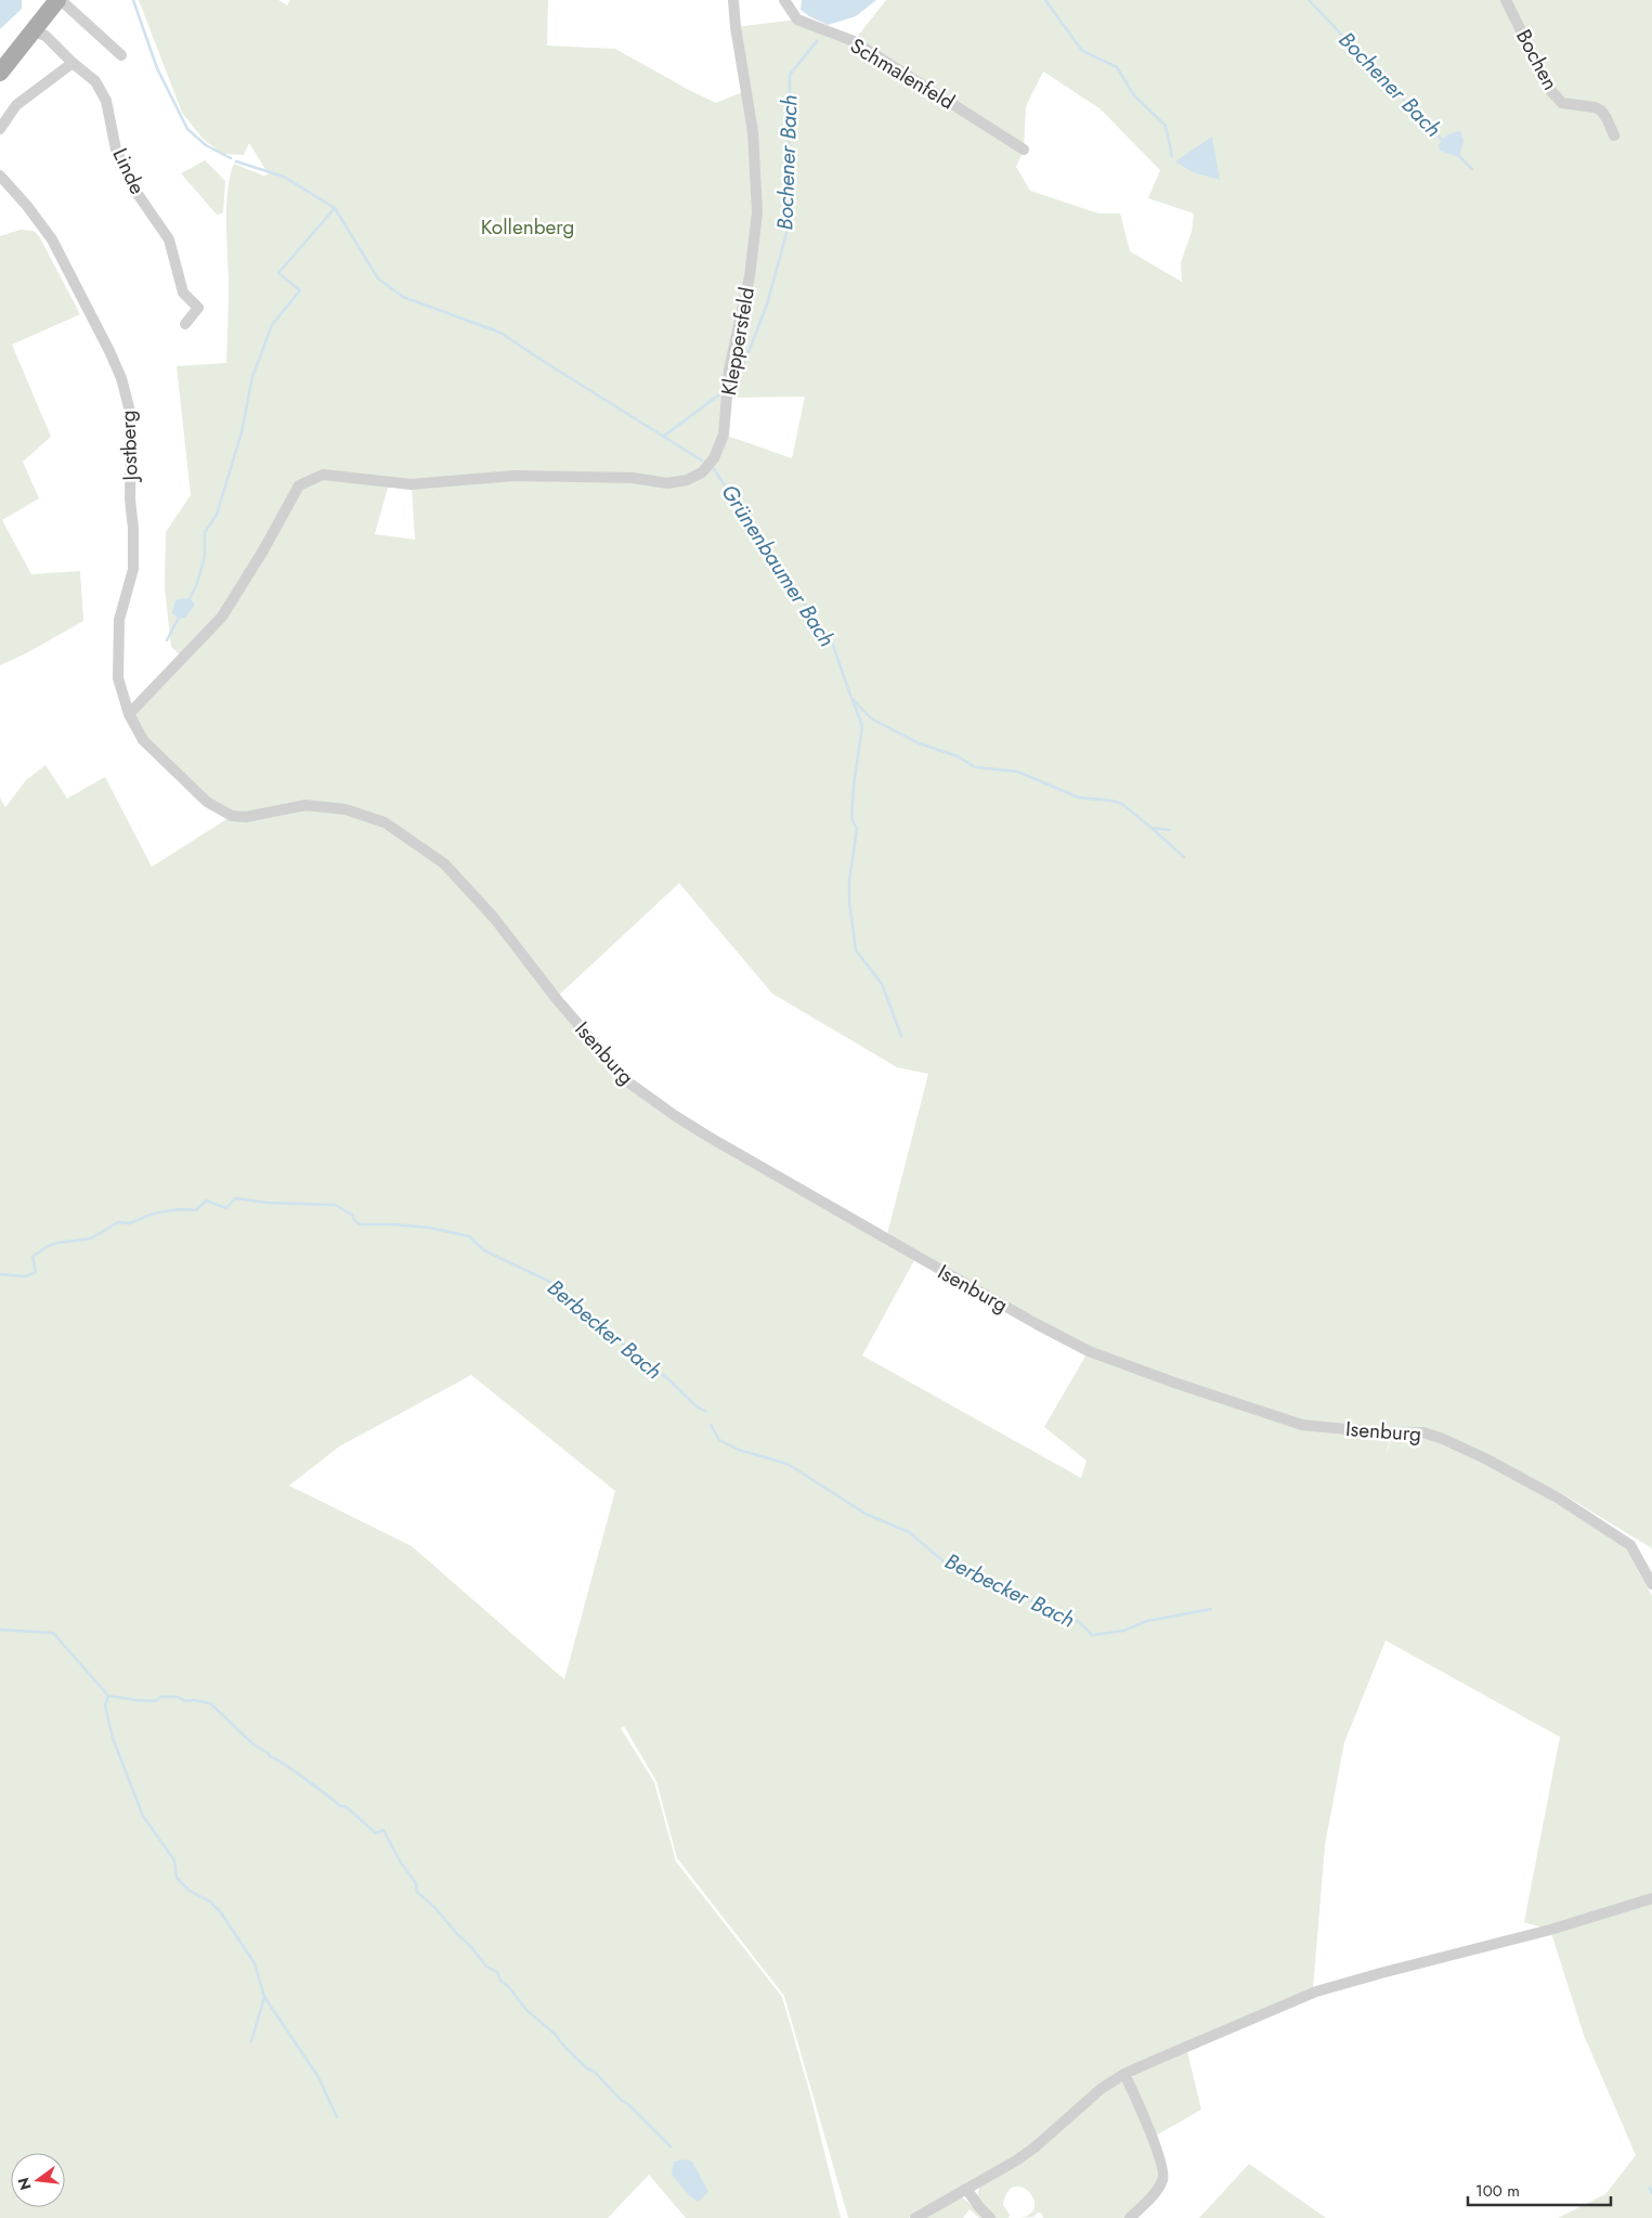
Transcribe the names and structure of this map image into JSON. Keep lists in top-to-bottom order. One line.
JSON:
{"streets":{"street":["Bochen","Schmalenfeld","Linde","Kleppersfeld","Jostberg","Isenburg"]},"crossings":[["Kleppersfeld","Jostberg"],["Jostberg","Isenburg"]],"water":["Bochener Bach","Grünenbaumer Bach","Berbecker Bach"],"parks":["Kollenberg"],"scale_bar":"100 m","north":"left"}
